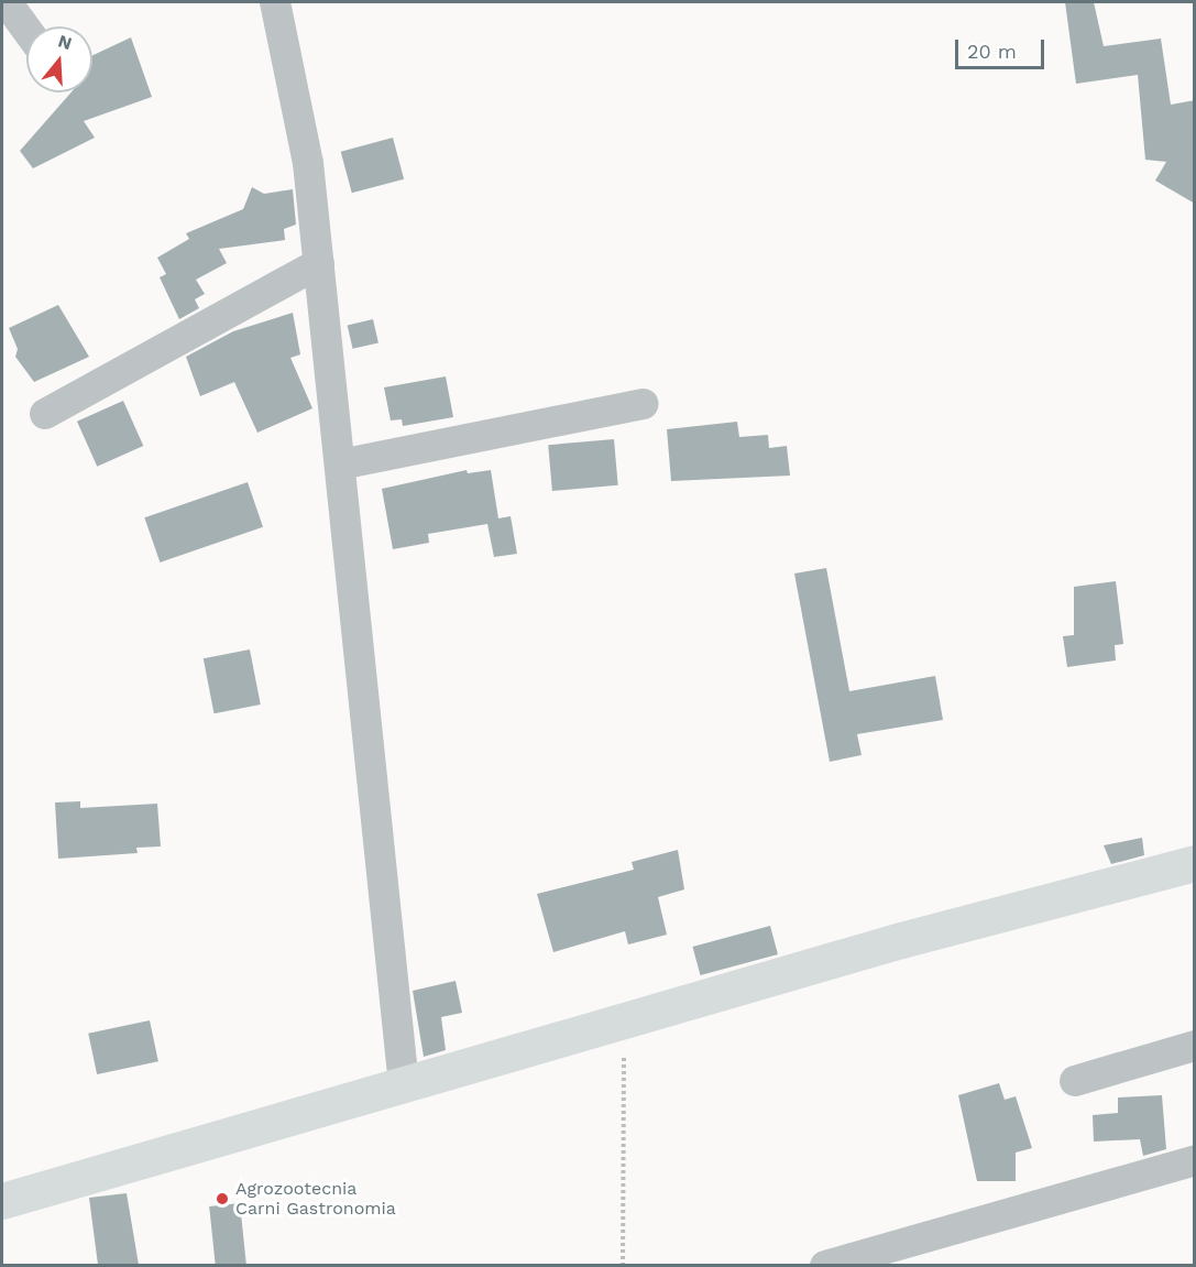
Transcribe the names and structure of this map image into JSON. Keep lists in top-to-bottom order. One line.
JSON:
{"places":["Agrozootecnia Carni Gastronomia"],"scale_bar":"20 m","north":"top"}
